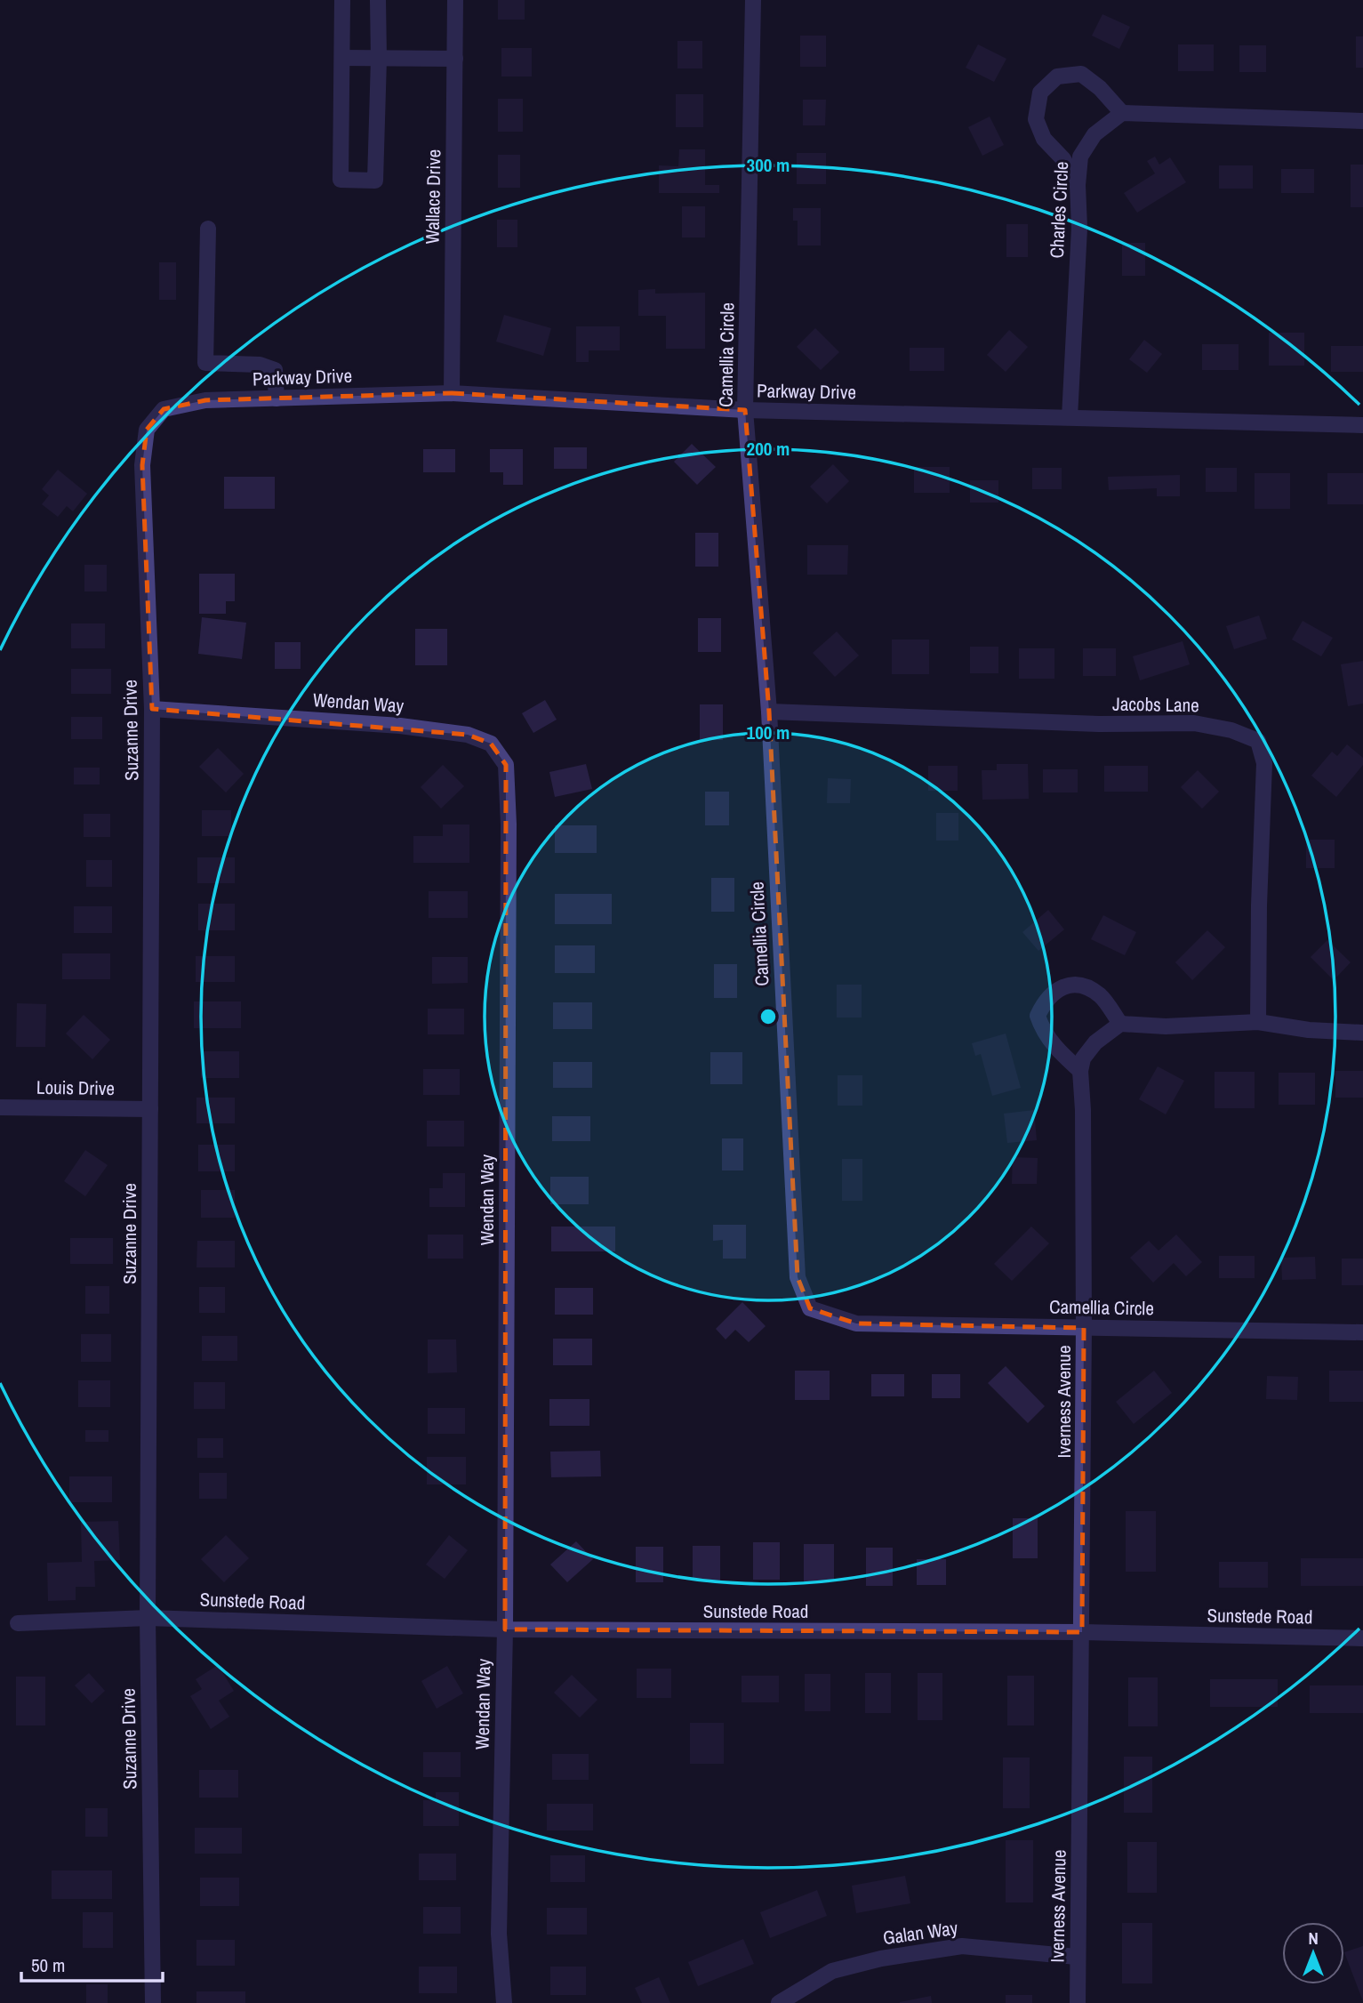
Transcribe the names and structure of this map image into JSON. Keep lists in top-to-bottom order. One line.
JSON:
{"streets":{"street":["Wallace Drive","Charles Circle","Camellia Circle","Parkway Drive","Wendan Way","Jacobs Lane","Suzanne Drive","Louis Drive","Iverness Avenue","Sunstede Road","Galan Way"]},"crossings":[["Wallace Drive","Parkway Drive"],["Charles Circle","Parkway Drive"],["Camellia Circle","Parkway Drive"],["Camellia Circle","Jacobs Lane"],["Camellia Circle","Iverness Avenue"],["Parkway Drive","Suzanne Drive"],["Wendan Way","Suzanne Drive"],["Wendan Way","Sunstede Road"],["Suzanne Drive","Louis Drive"],["Suzanne Drive","Sunstede Road"],["Iverness Avenue","Sunstede Road"],["Iverness Avenue","Galan Way"]],"scale_bar":"50 m","north":"top","rings":["300 m","200 m","100 m"]}
